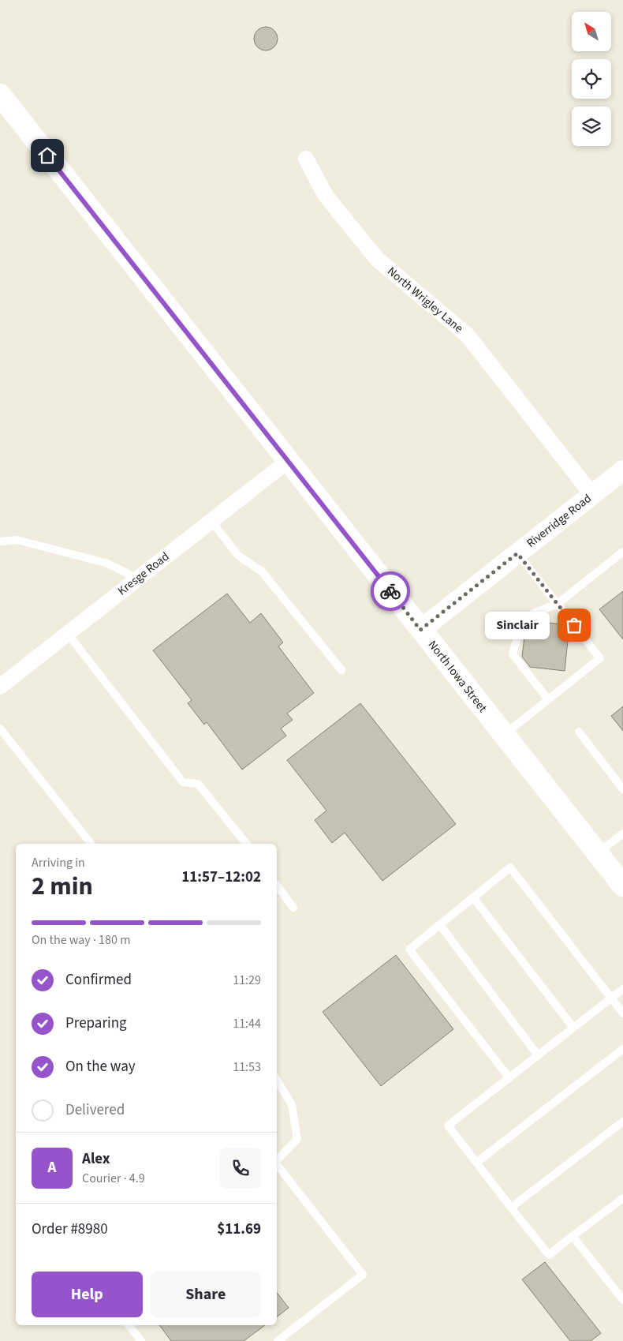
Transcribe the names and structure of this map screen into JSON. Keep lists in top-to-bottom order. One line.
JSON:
{"streets":{"main road":["North Iowa Street"],"street":["North Wrigley Lane","Riverridge Road","Kresge Road"]},"crossings":[["North Wrigley Lane","Riverridge Road"],["Riverridge Road","North Iowa Street"],["Kresge Road","North Iowa Street"]],"places":["Sinclair"],"north":"top left","page":{"bubble":"Sinclair","heading":["2 min","Arriving in","11:57–12:02"],"panel":["Alex","Courier · 4.9","Order #8980","$11.69"],"bar":"On the way · 180 m","list":[["Confirmed","11:29"],["Preparing","11:44"],["On the way","11:53"],"Delivered"],"round":"A","buttons":["Help","Share"]}}
